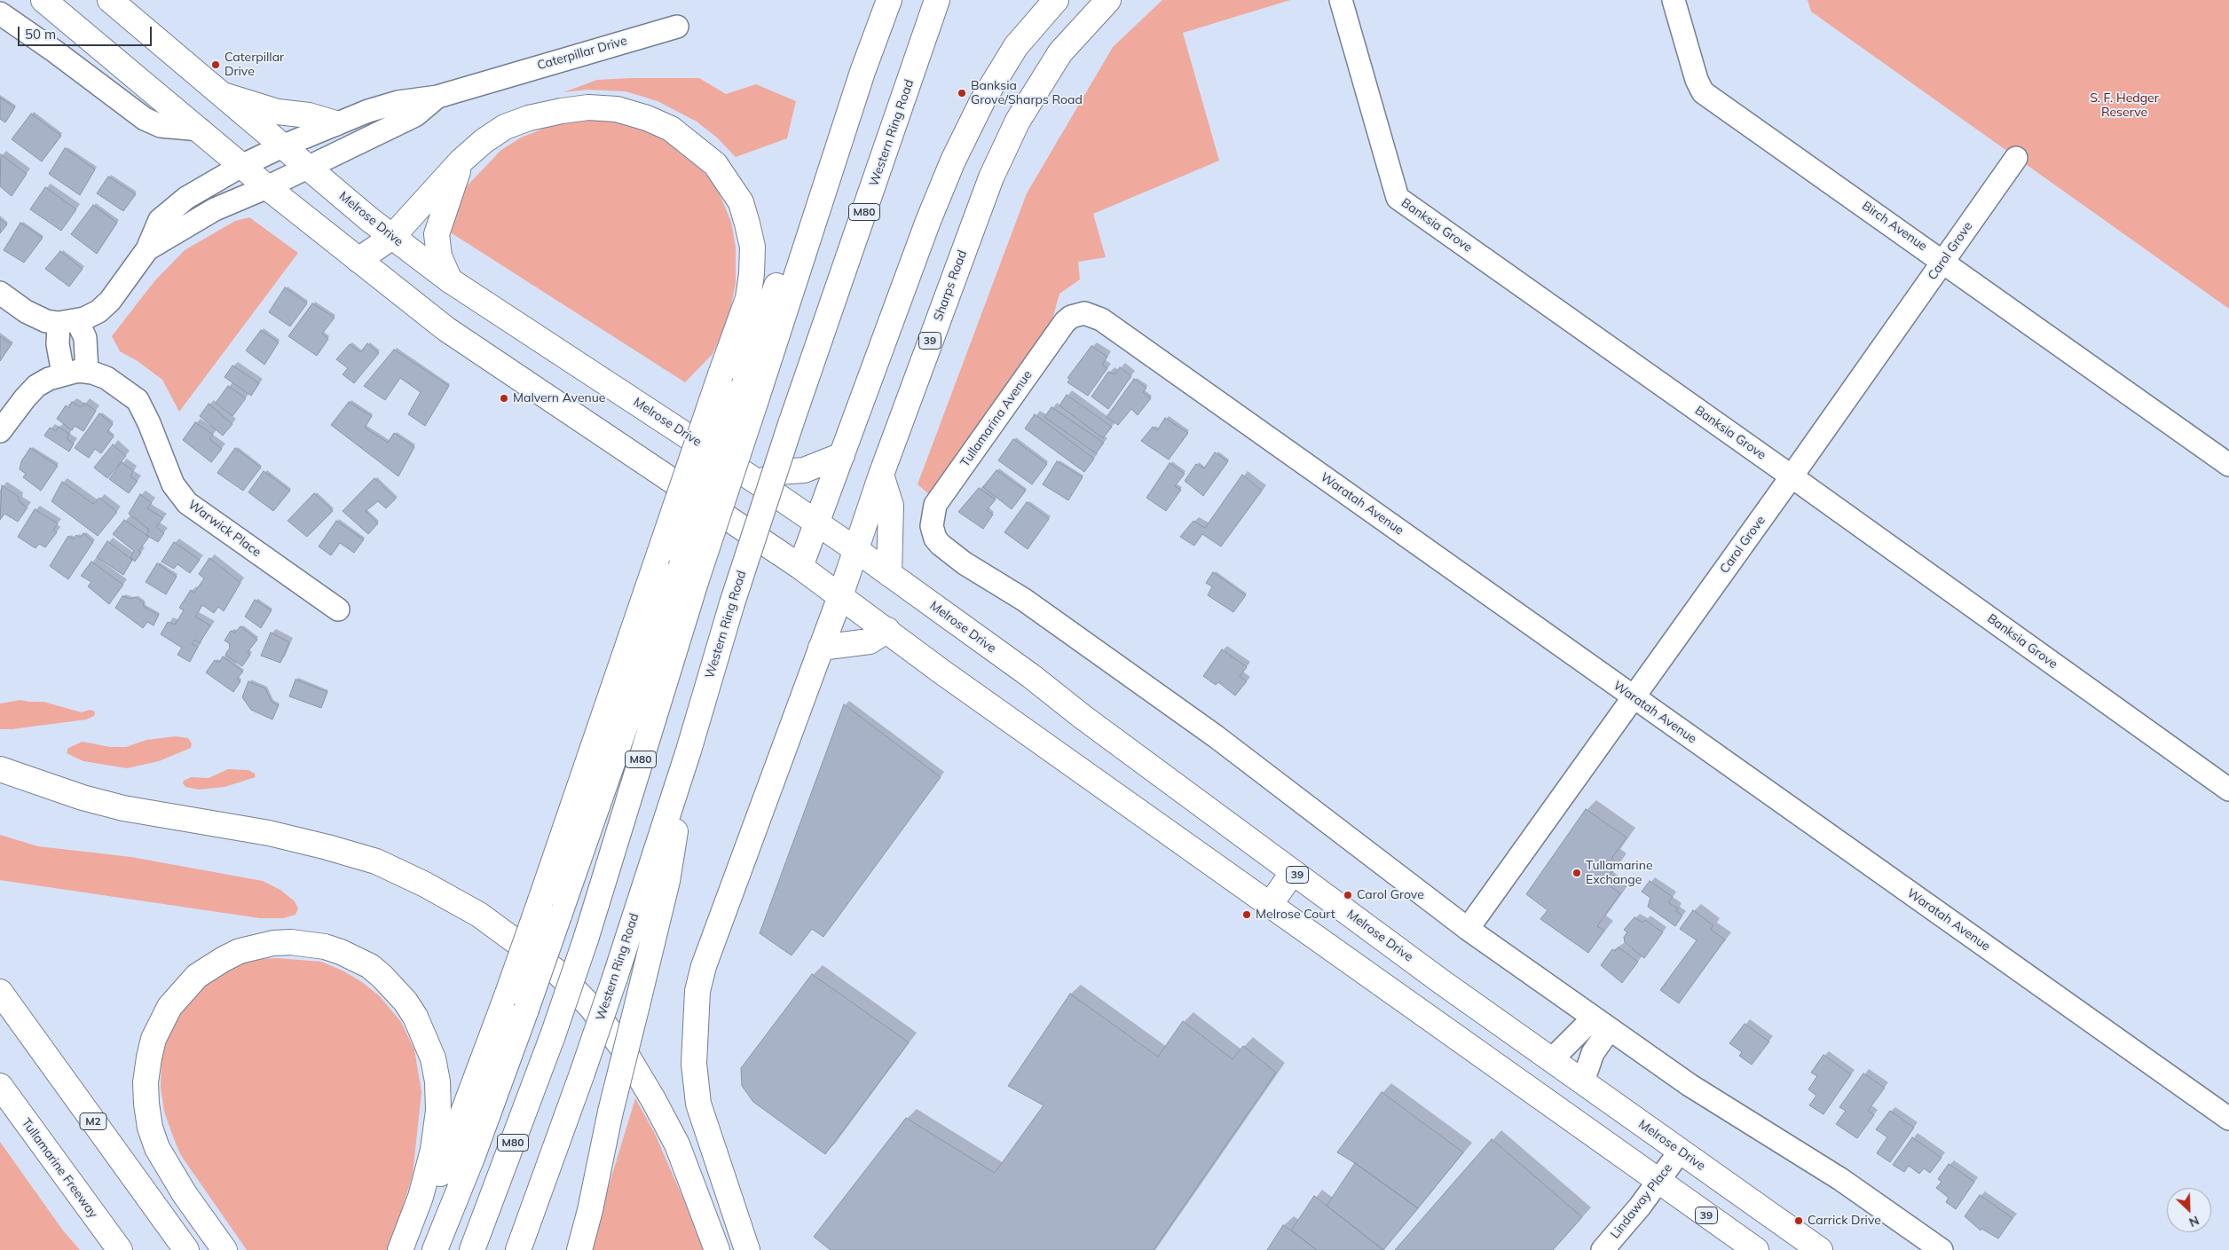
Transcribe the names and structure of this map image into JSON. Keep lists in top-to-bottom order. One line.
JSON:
{"streets":{"main road":["Western Ring Road","M80","Melrose Drive","Sharps Road","39","M2","Tullamarine Freeway"],"street":["Caterpillar Drive","Banksia Grove","Birch Avenue","Carol Grove","Tullamarina Avenue","Waratah Avenue","Warwick Place","Lindaway Place"]},"crossings":[["Caterpillar Drive","Melrose Drive"],["Melrose Drive","Sharps Road"],["Melrose Drive","Lindaway Place"],["Banksia Grove","Carol Grove"],["Birch Avenue","Carol Grove"],["Carol Grove","Tullamarina Avenue"],["Carol Grove","Waratah Avenue"],["Sharps Road","39"],["39","Lindaway Place"],["Tullamarina Avenue","Waratah Avenue"]],"parks":["S. F. Hedger Reserve"],"places":["Caterpillar Drive","Banksia Grove/Sharps Road","Malvern Avenue","Tullamarine Exchange","Carol Grove","Melrose Court","Carrick Drive"],"scale_bar":"50 m","north":"bottom right"}
